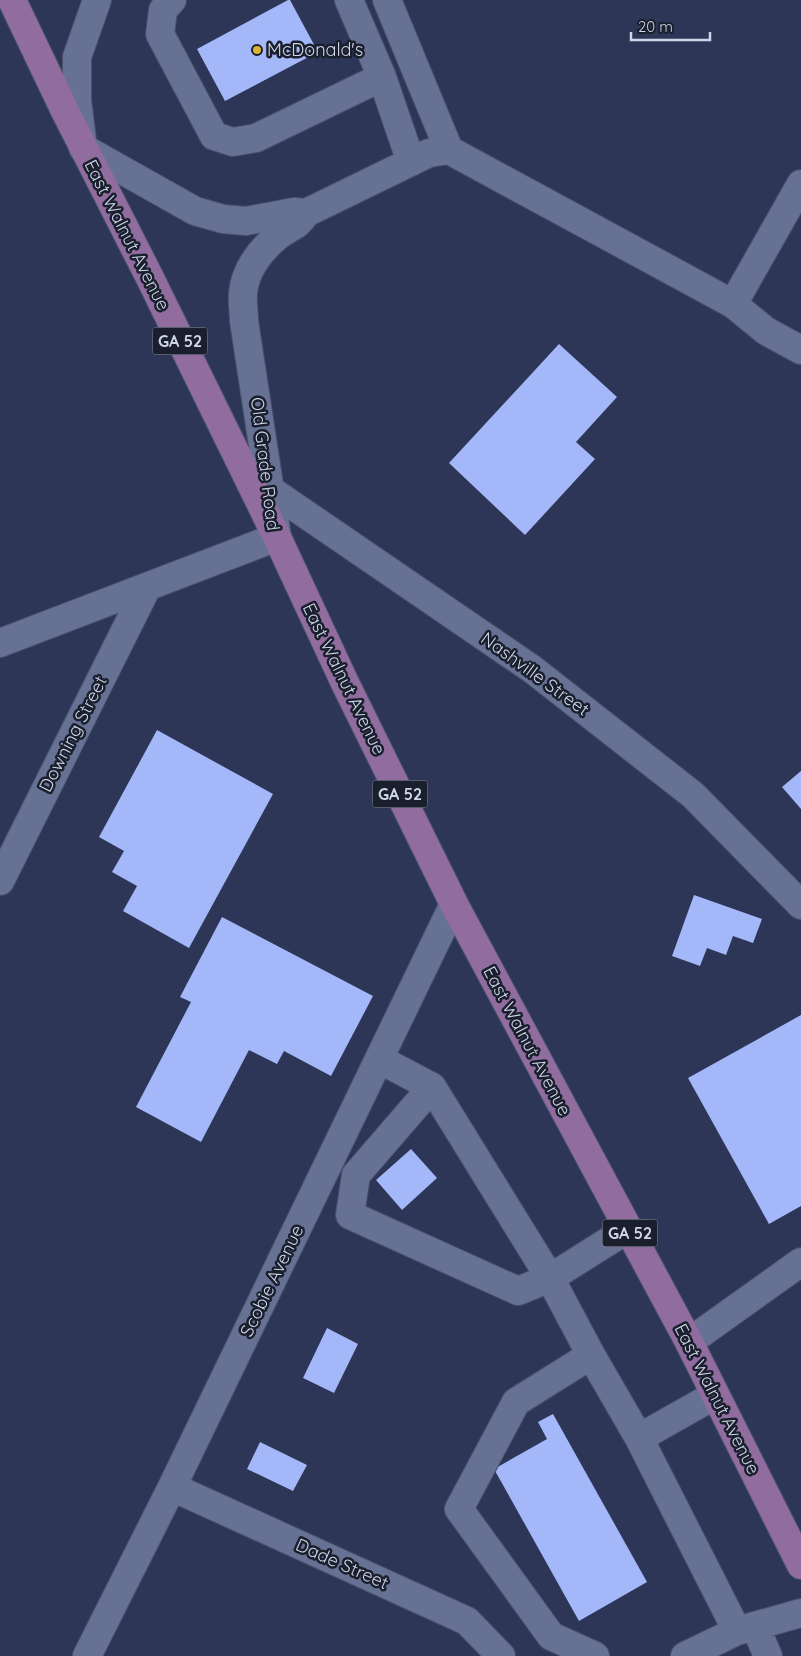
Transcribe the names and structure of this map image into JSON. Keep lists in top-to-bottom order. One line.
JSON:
{"streets":{"main road":["East Walnut Avenue","GA 52"],"street":["Old Grade Road","Nashville Street","Downing Street","Scobie Avenue","Dade Street"]},"crossings":[["East Walnut Avenue","Old Grade Road"],["East Walnut Avenue","Nashville Street"],["East Walnut Avenue","Scobie Avenue"],["Old Grade Road","Nashville Street"],["Old Grade Road","Downing Street"],["Scobie Avenue","Dade Street"]],"places":["McDonald's"],"scale_bar":"20 m"}
